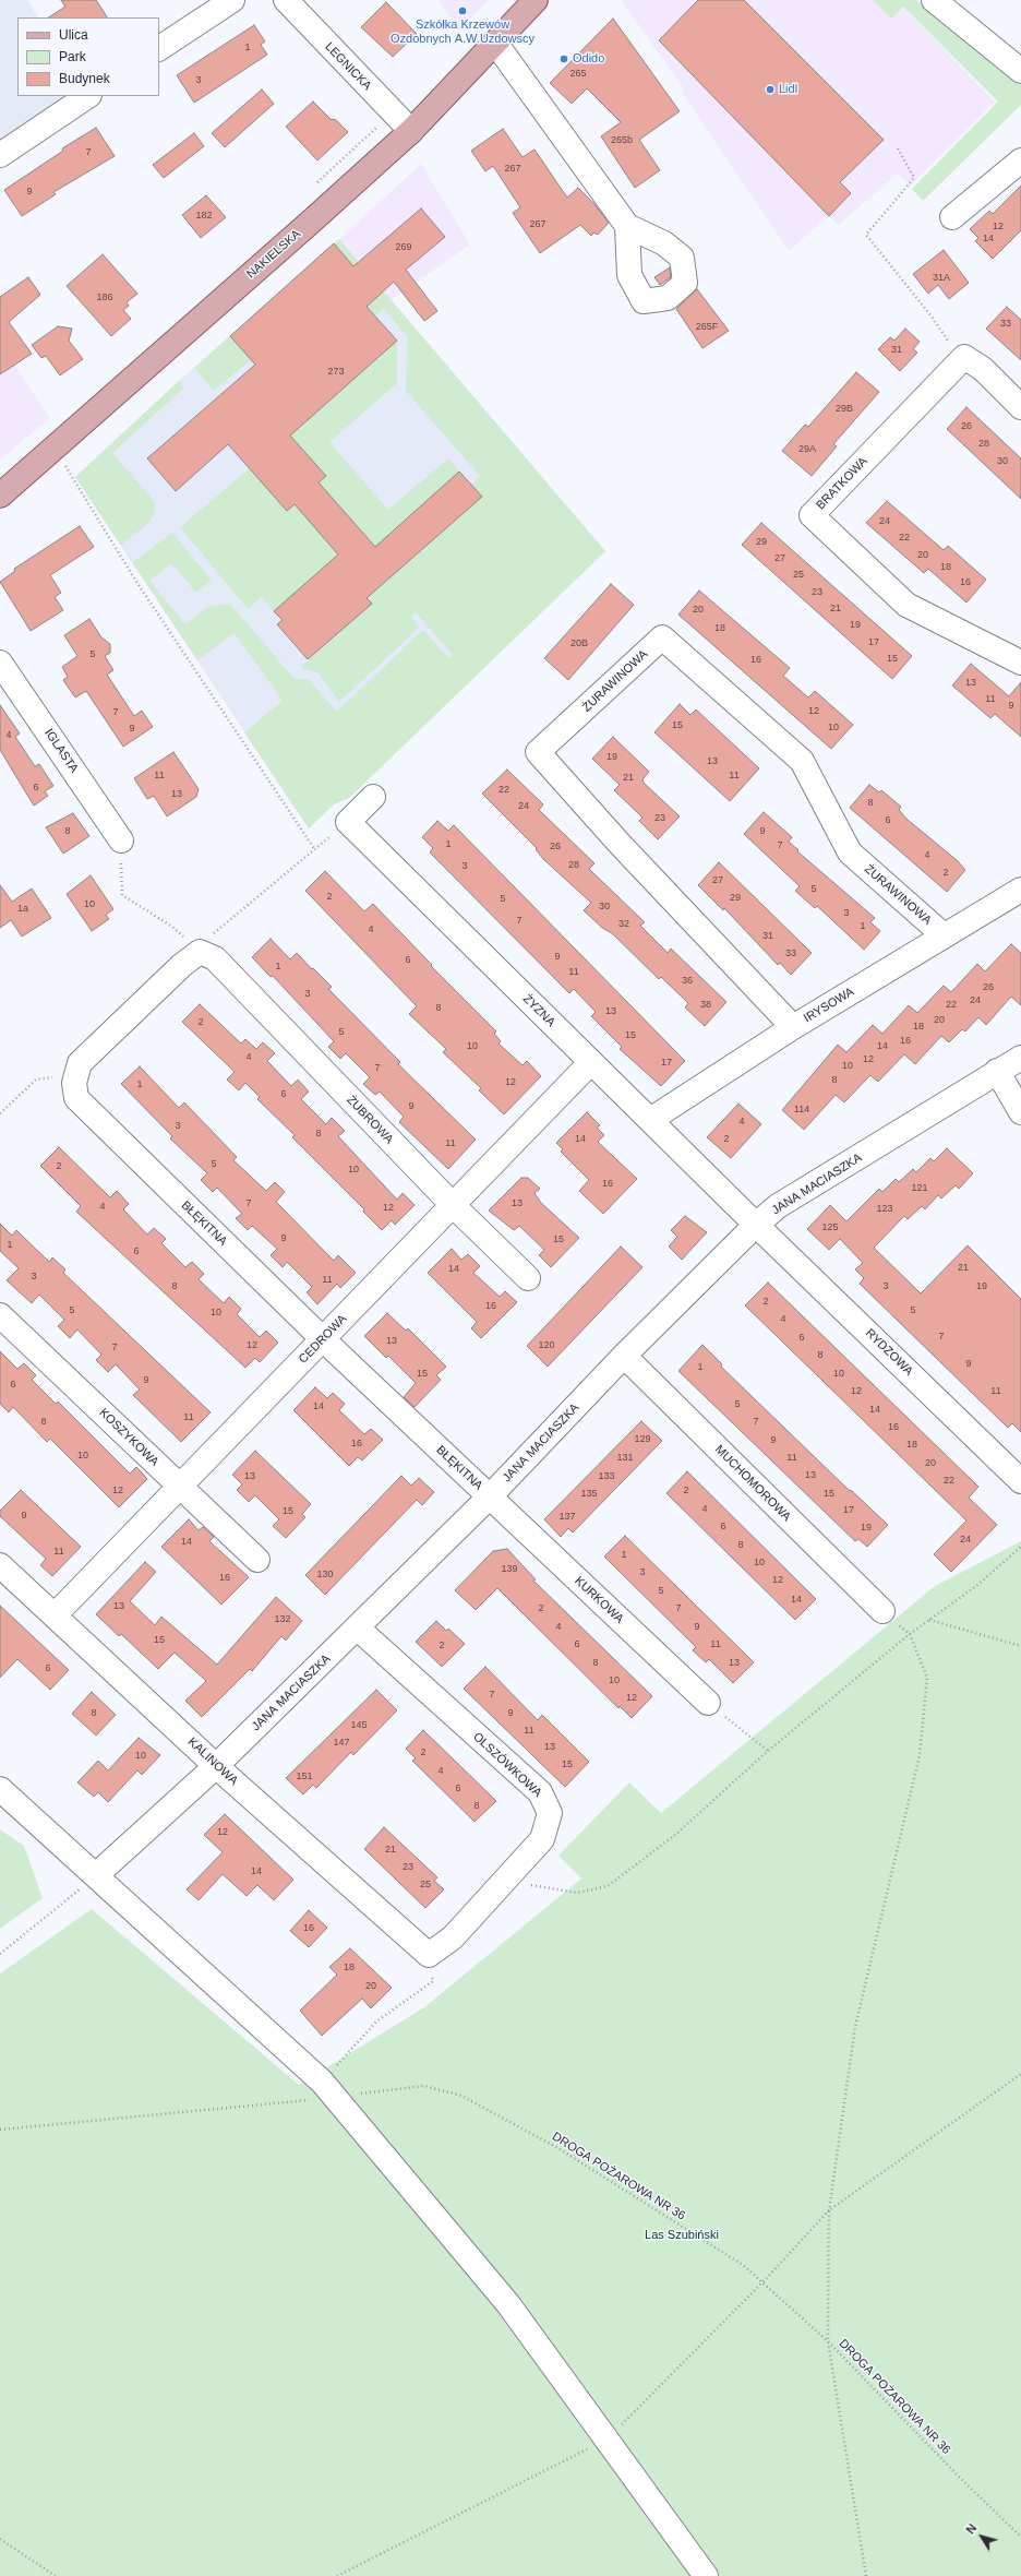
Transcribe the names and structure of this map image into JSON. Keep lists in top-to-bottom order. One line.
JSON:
{"streets":{"main road":["NAKIELSKA"],"street":["LEGNICKA","BRATKOWA","ŻURAWINOWA","IGLASTA","IRYSOWA","ŻYZNA","ŻUBROWA","JANA MACIASZKA","BŁĘKITNA","CEDROWA","RYDZOWA","KOSZYKOWA","MUCHOMOROWA","KURKOWA","KALINOWA","OLSZÓWKOWA"],"path":["DROGA POŻAROWA NR 36"]},"crossings":[["LEGNICKA","NAKIELSKA"],["ŻURAWINOWA","IRYSOWA"],["IRYSOWA","ŻYZNA"],["ŻYZNA","JANA MACIASZKA"],["ŻYZNA","CEDROWA"],["ŻYZNA","RYDZOWA"],["ŻUBROWA","CEDROWA"],["JANA MACIASZKA","BŁĘKITNA"],["JANA MACIASZKA","RYDZOWA"],["JANA MACIASZKA","MUCHOMOROWA"],["JANA MACIASZKA","KURKOWA"],["JANA MACIASZKA","KALINOWA"],["JANA MACIASZKA","OLSZÓWKOWA"],["BŁĘKITNA","CEDROWA"],["BŁĘKITNA","KURKOWA"],["CEDROWA","KOSZYKOWA"],["CEDROWA","KALINOWA"],["KALINOWA","OLSZÓWKOWA"]],"parks":["Las Szubiński"],"places":["Szkółka Krzewów Ozdobnych A.W.Uzdowscy","Odido","Lidl"],"house_numbers":["1","265","3","265b","7","267","9","182","267","12","14","269","31A","186","33","265F","31","273","29B","26","28","29A","30","24","22","29","20","27","18","25","16","23","21","20","19","18","17","20B","5","15","16","13","11","9","12","7","15","10","9","4","19","13","11","11","21","6","22","13","8","24","23","6","8","9","1","7","26","4","28","3","2","27","5","2","29","5","10","30","1a","3","7","32","1","4","31","33","9","6","1","11","36","26","3","24","38","22","8","13","20","2","18","5","15","16","10","14","4","12","17","10","7","8","12","1","6","9","114","4","3","8","14","2","11","5","2","10","16","121","7","13","4","12","123","125","9","15","1","6","21","14","3","11","8","3","19","2","16","5","5","10","4","7","6","13","12","120","7","8","9","1","15","10","9","6","12","11","5","14","14","11","8","7","16","129","9","16","18","10","131","11","20","13","13","133","22","12","2","135","15","4","17","15","9","137","6","19","24","14","8","11","1","10","139","3","130","16","12","5","14","13","2","7","132","4","9","15","6","11","2","8","13","6","10","7","12","8","9","145","11","147","13","2","10","15","4","151","6","8","12","21","23","14","25","16","18","20"],"legend":["Ulica","Park","Budynek"],"north":"top left"}
